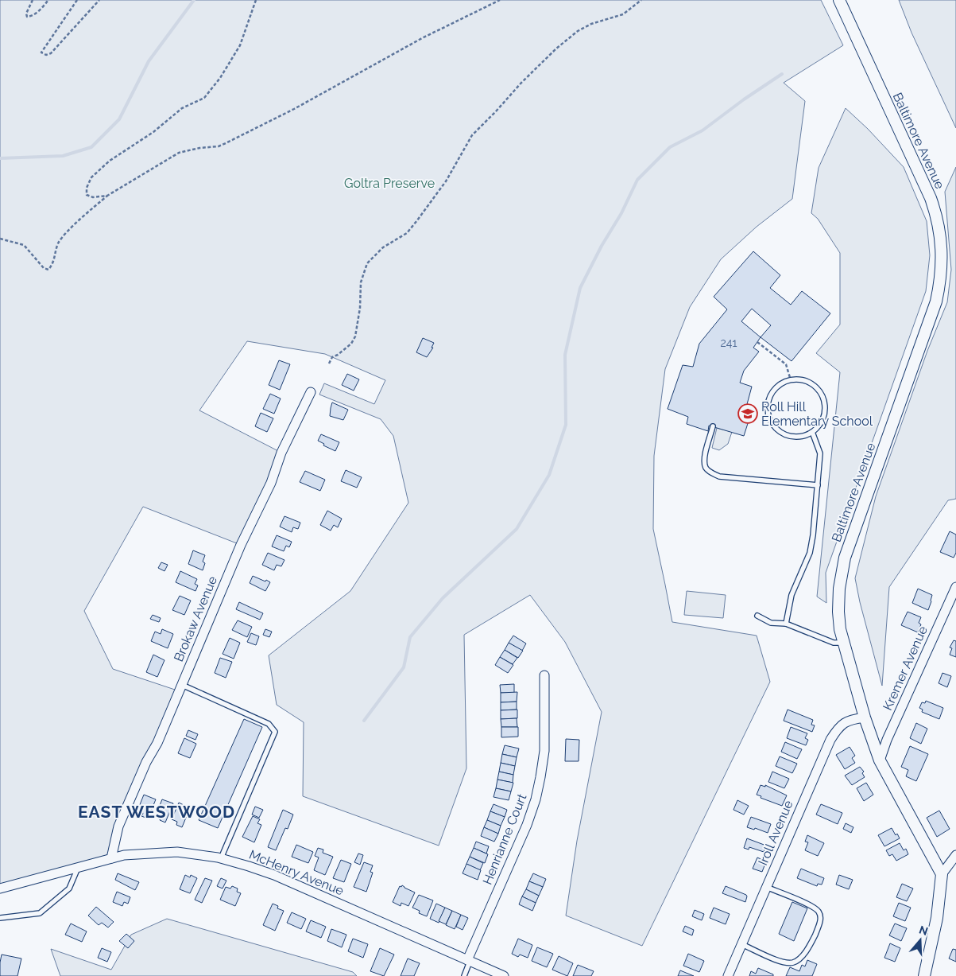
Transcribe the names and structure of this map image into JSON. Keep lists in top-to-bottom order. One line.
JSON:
{"streets":{"street":["Baltimore Avenue","Brokaw Avenue","Kremer Avenue","Iroll Avenue","Henrianne Court","McHenry Avenue"]},"crossings":[["Baltimore Avenue","Kremer Avenue"],["Baltimore Avenue","Iroll Avenue"],["Brokaw Avenue","McHenry Avenue"],["Henrianne Court","McHenry Avenue"]],"districts":["EAST WESTWOOD"],"parks":["Goltra Preserve"],"places":{"school or university":["Roll Hill Elementary School"]},"house_numbers":["241"],"north":"top"}
